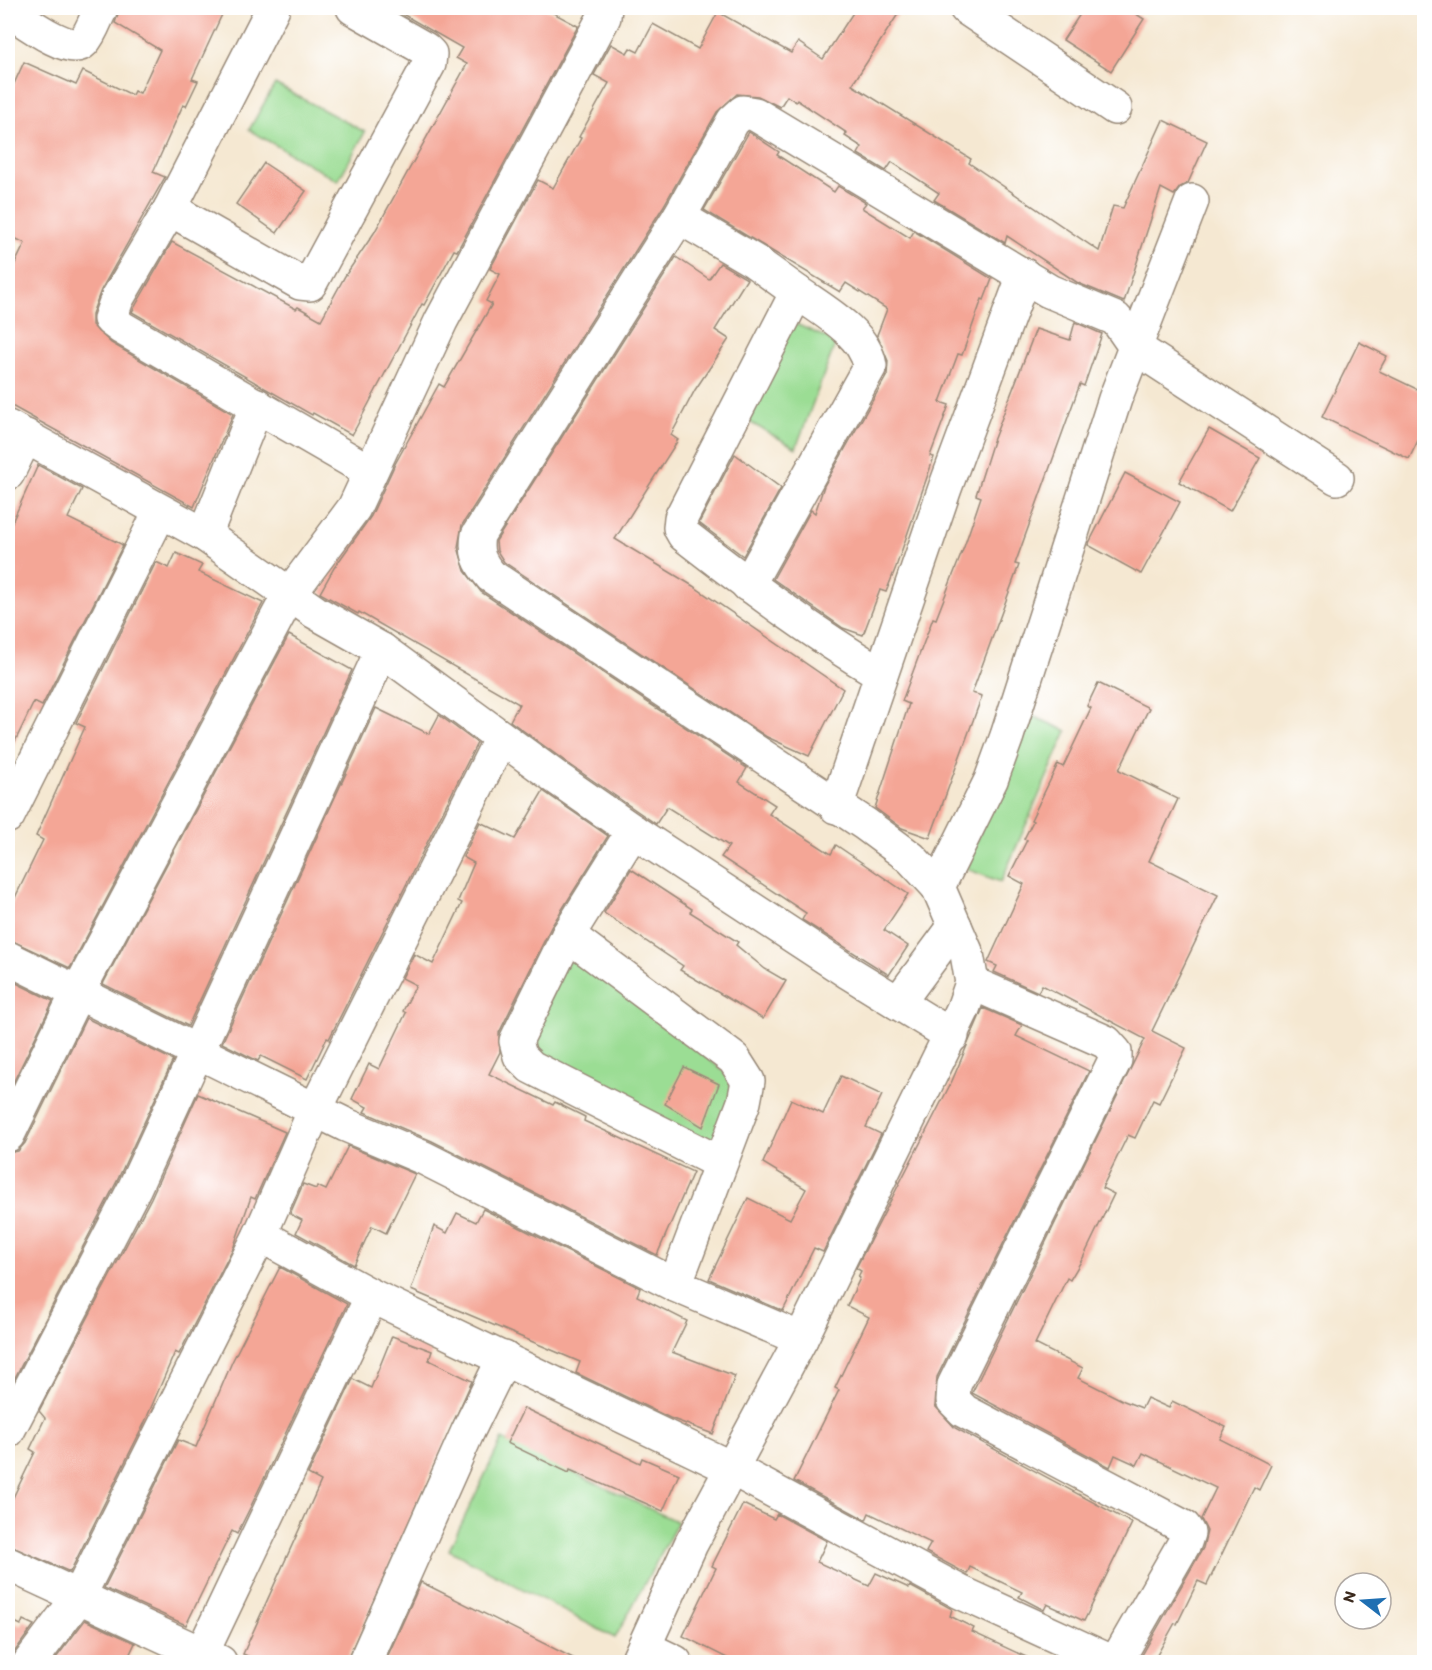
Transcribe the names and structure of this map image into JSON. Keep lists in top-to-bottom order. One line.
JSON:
{"north":"left"}
